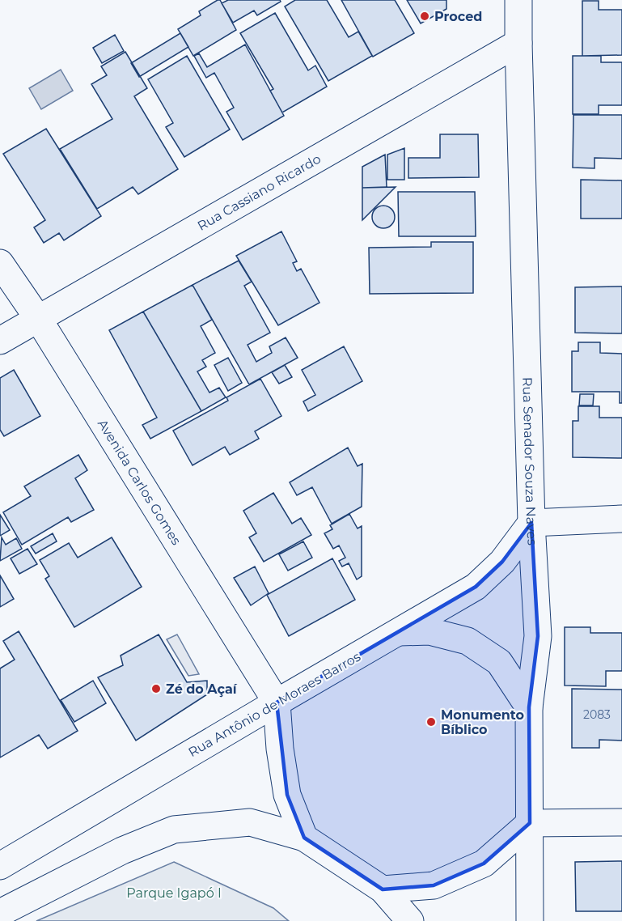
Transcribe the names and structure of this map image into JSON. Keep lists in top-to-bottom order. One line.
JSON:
{"streets":{"street":["Rua Cassiano Ricardo","Rua Senador Souza Naves","Avenida Carlos Gomes","Rua Antônio de Moraes Barros"]},"crossings":[["Rua Cassiano Ricardo","Rua Senador Souza Naves"],["Rua Cassiano Ricardo","Avenida Carlos Gomes"],["Rua Senador Souza Naves","Rua Antônio de Moraes Barros"],["Avenida Carlos Gomes","Rua Antônio de Moraes Barros"]],"parks":["Parque Igapó I"],"places":["Proced","Zé do Açaí","Monumento Bíblico"],"house_numbers":["2083"]}
